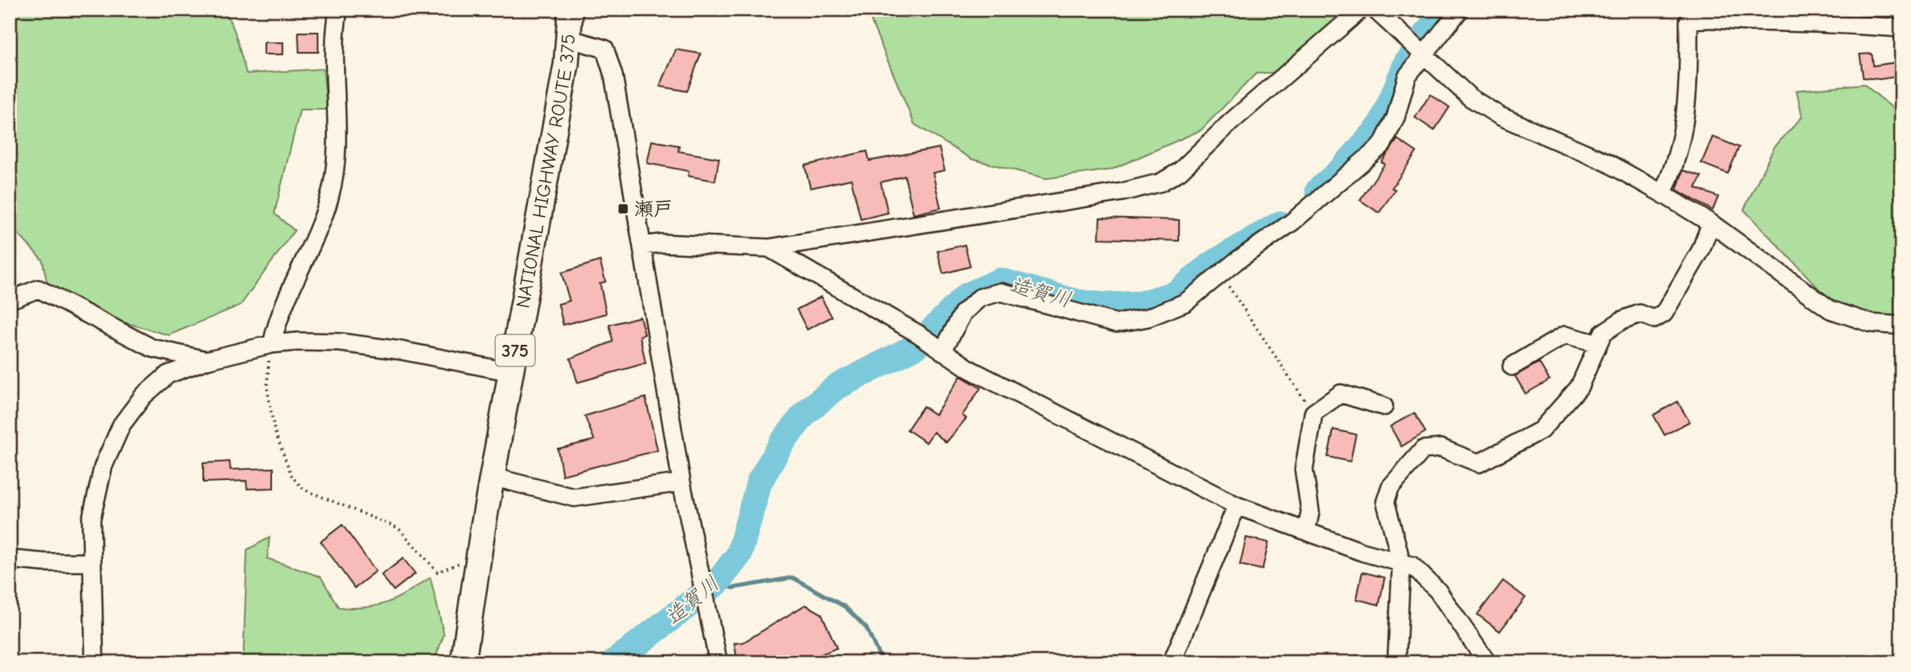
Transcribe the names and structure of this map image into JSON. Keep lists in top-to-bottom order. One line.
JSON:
{"streets":{"highway":["NATIONAL HIGHWAY ROUTE 375","375"]},"water":["造賀川"],"places":{"transit":["瀬戸"]}}
